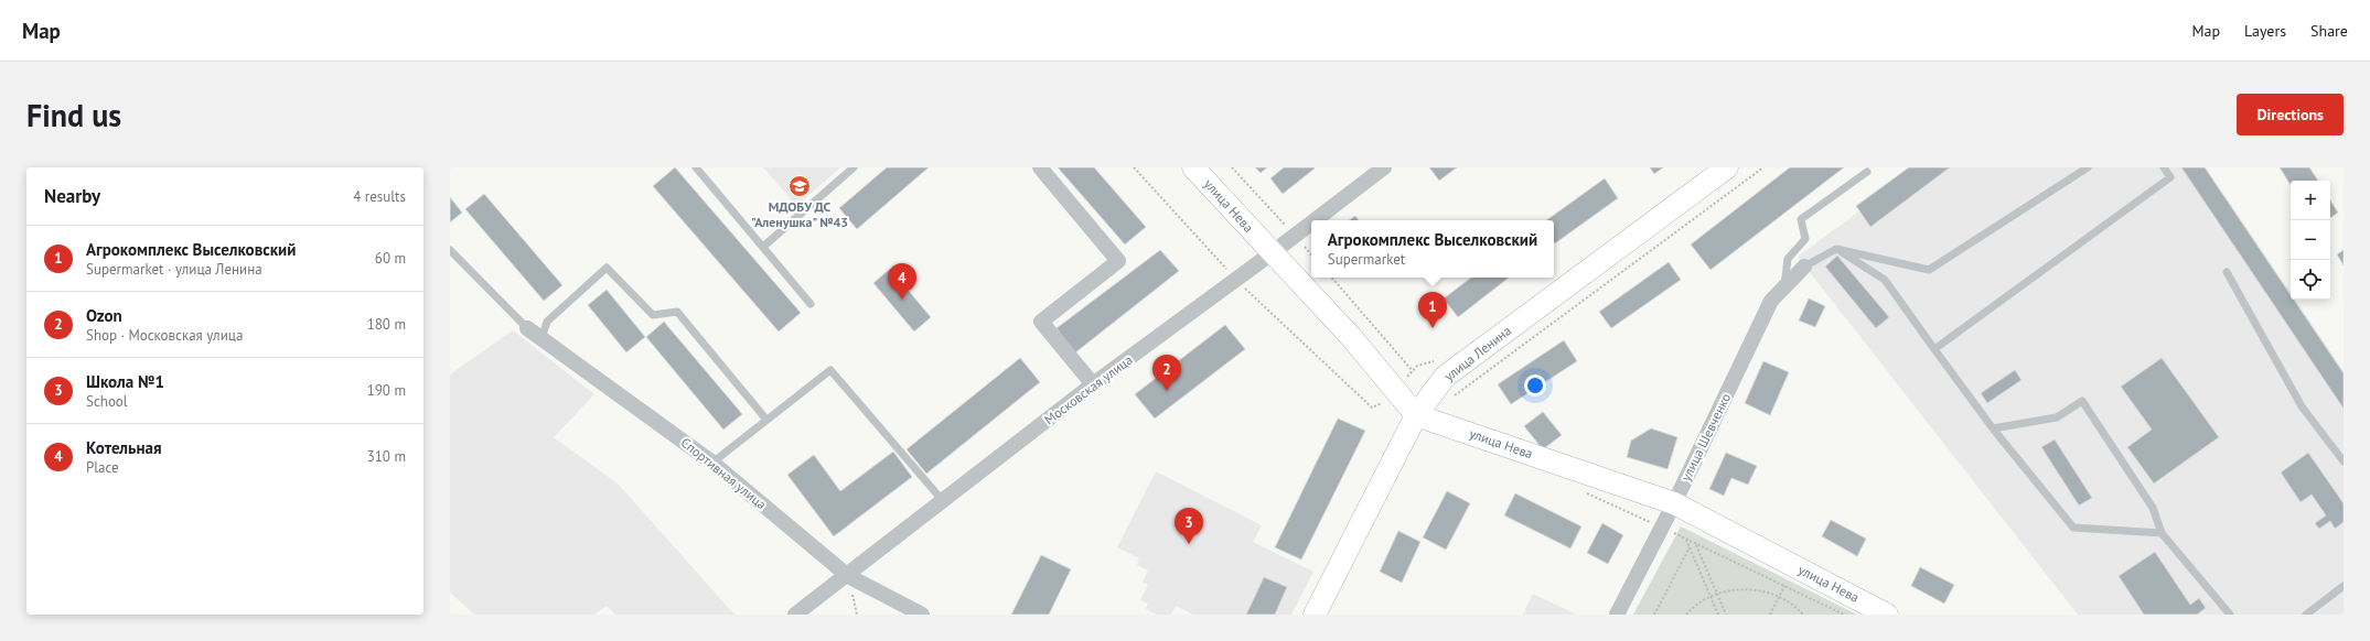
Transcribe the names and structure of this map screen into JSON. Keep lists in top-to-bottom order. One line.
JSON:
{"streets":{"main road":["улица Нева","улица Ленина"],"street":["Московская улица","улица Шевченко","Спортивная улица"]},"crossings":[["улица Нева","улица Ленина"],["улица Нева","Московская улица"],["улица Нева","улица Шевченко"],["Московская улица","Спортивная улица"]],"places":{"school or university":["МДОБУ ДС \"Аленушка\" №43"]},"page":{"header":"Map","nav":["Map","Layers","Share"],"buttons":"Directions","title":"Find us","heading":["Nearby","4 results"],"map_buttons":["+","−"],"popup":["Агрокомплекс Выселковский","Supermarket"],"list":[{"mark":"1","name":"Агрокомплекс Выселковский","note":"Supermarket · улица Ленина","value":"60 m"},{"mark":"2","name":"Ozon","note":"Shop · Московская улица","value":"180 m"},{"mark":"3","name":"Школа №1","note":"School","value":"190 m"},{"mark":"4","name":"Котельная","note":"Place","value":"310 m"}],"pins":["4","1","2","3"]}}
